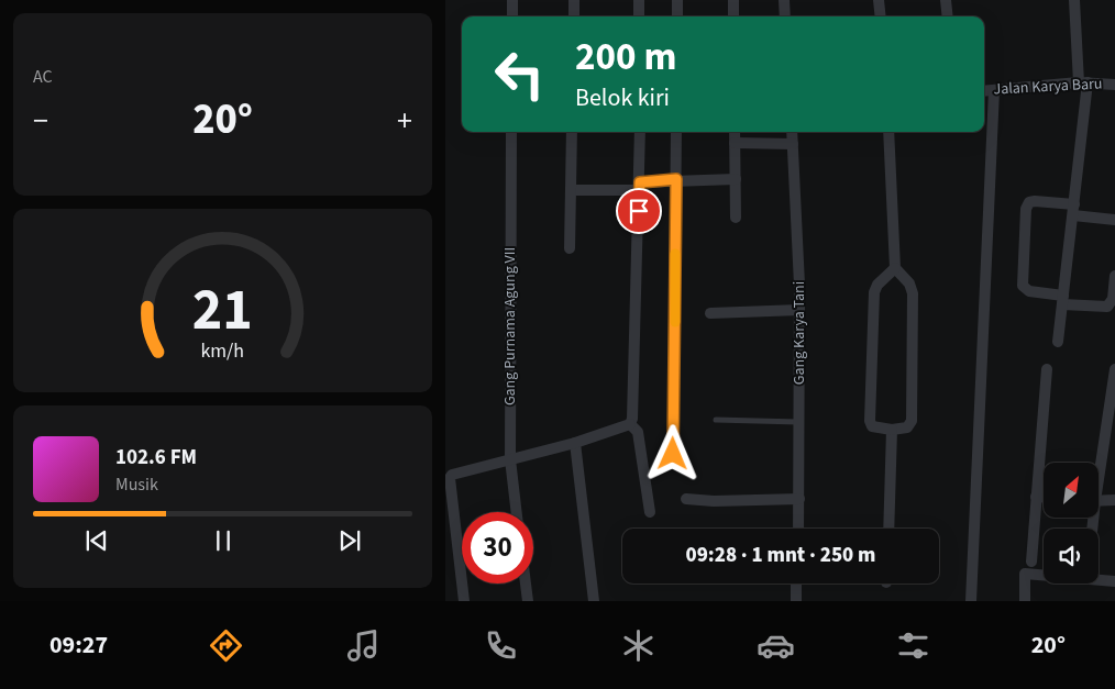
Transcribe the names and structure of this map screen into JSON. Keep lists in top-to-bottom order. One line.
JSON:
{"streets":{"street":["Jalan Karya Baru","Gang Purnama Agung VII","Gang Karya Tani"]},"north":"top right","page":{"tile":"AC","turn":["200 m","Belok kiri"],"heat":["−","20°","+"],"song":["102.6 FM","Musik"],"limit":"30","trip":"09:28 · 1 mnt · 250 m","tabs":["09:27","20°"],"gauge":["21","km/h"]}}
